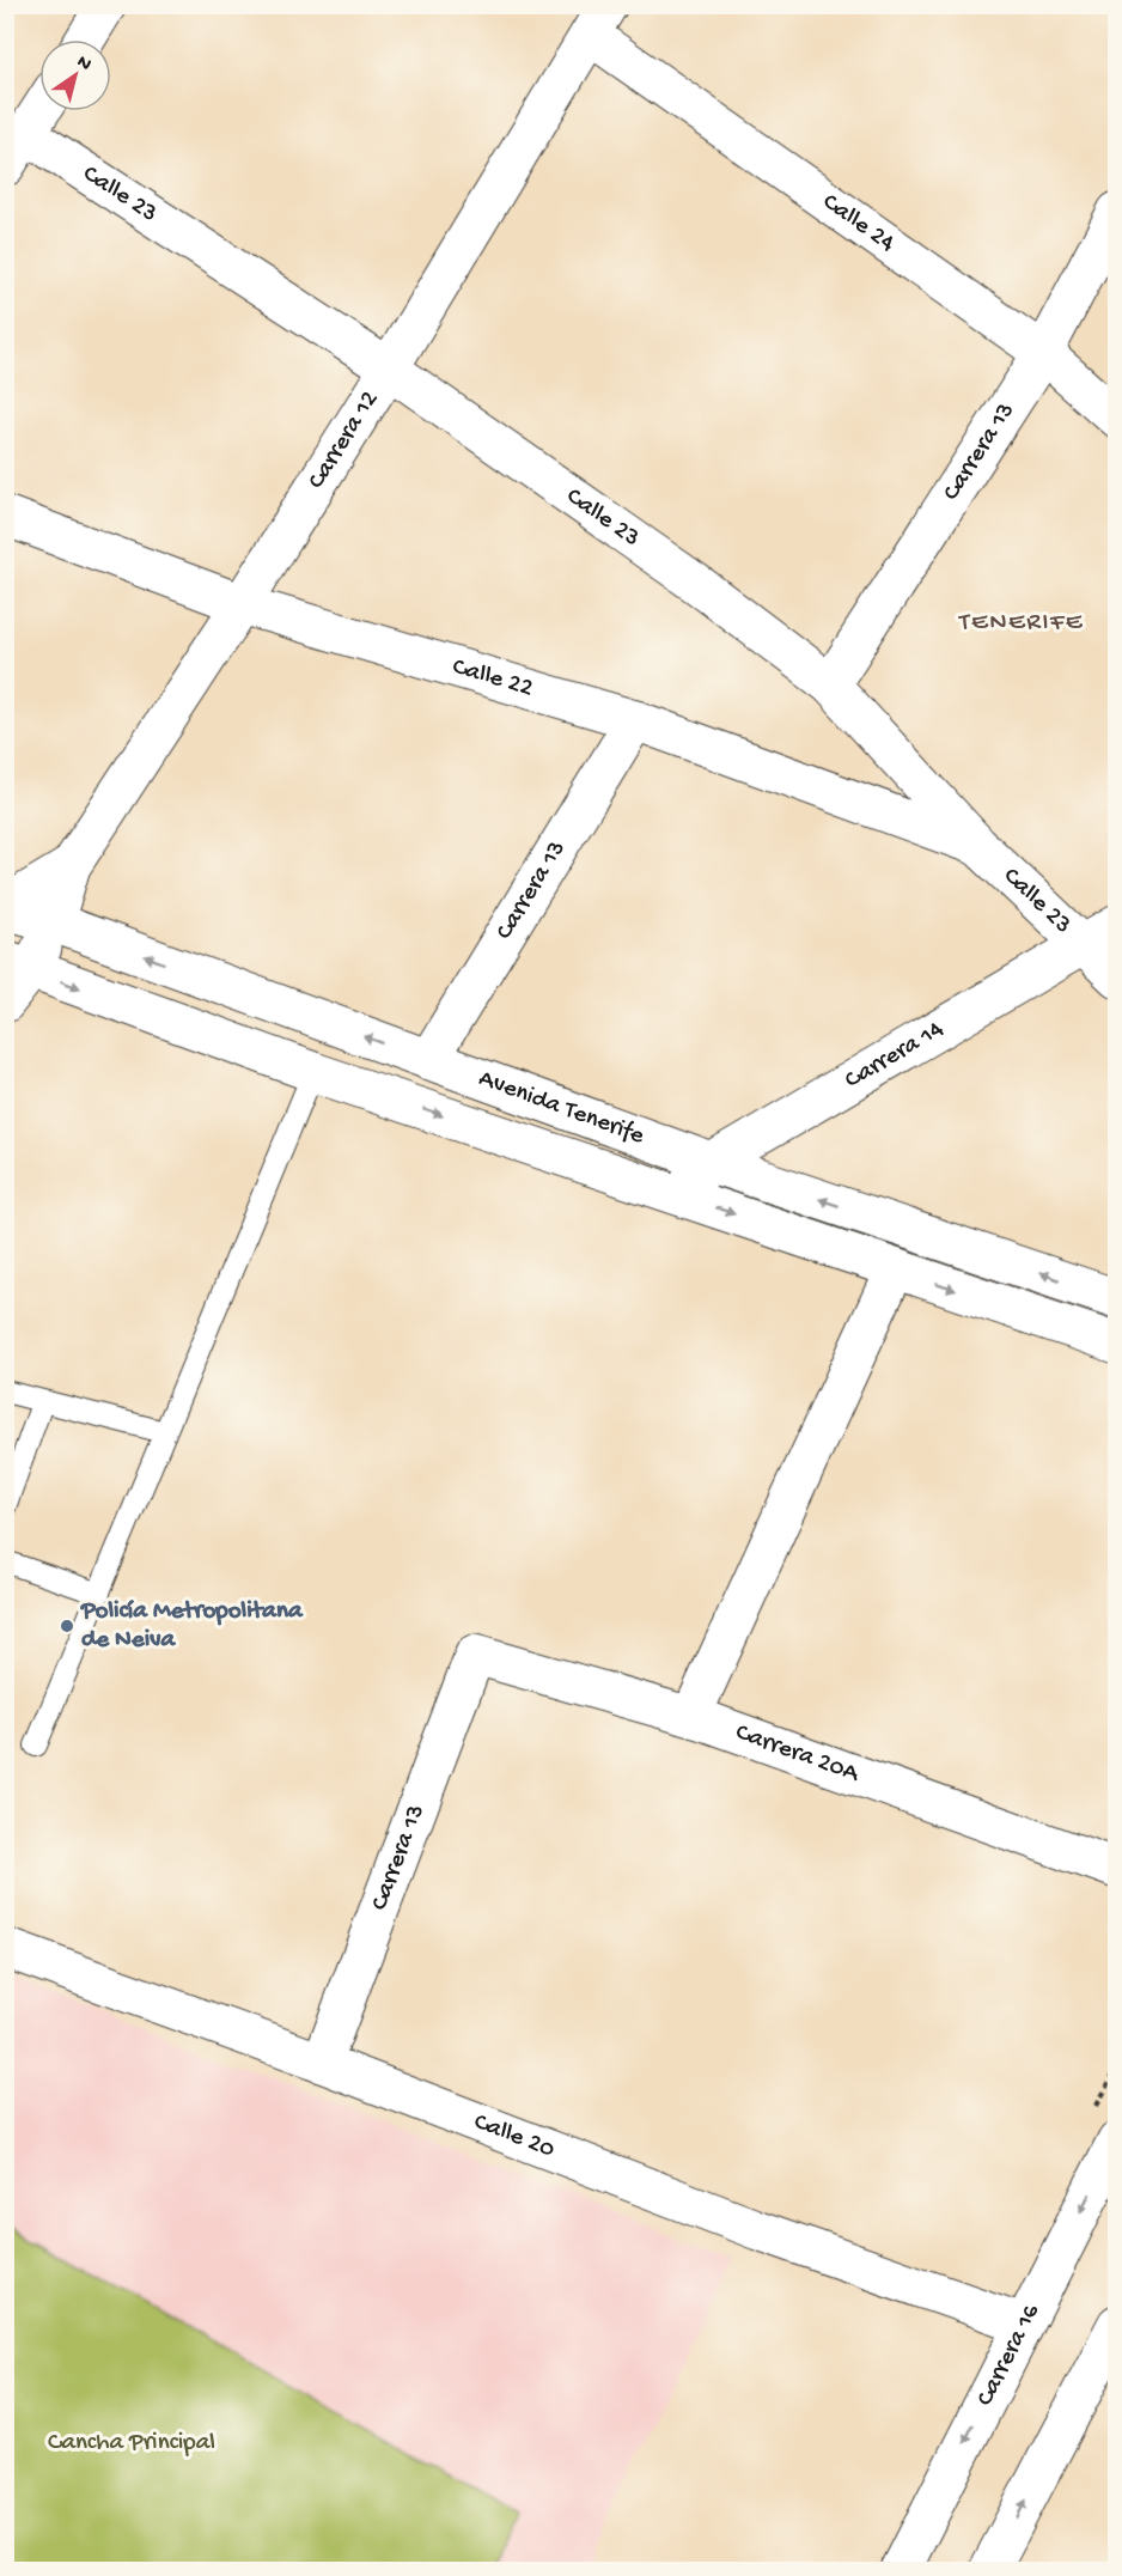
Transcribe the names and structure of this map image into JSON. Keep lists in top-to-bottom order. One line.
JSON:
{"streets":{"street":["Calle 23","Calle 24","Carrera 12","Carrera 13","Calle 22","Carrera 14","Avenida Tenerife","Carrera 20A","Calle 20","Carrera 16"]},"crossings":[["Calle 23","Carrera 12"],["Calle 23","Carrera 13"],["Calle 23","Calle 22"],["Calle 23","Carrera 14"],["Calle 24","Carrera 12"],["Calle 24","Carrera 13"],["Carrera 12","Calle 22"],["Carrera 12","Avenida Tenerife"],["Carrera 13","Calle 22"],["Carrera 13","Avenida Tenerife"],["Carrera 13","Carrera 20A"],["Carrera 13","Calle 20"],["Carrera 14","Avenida Tenerife"],["Calle 20","Carrera 16"]],"districts":["TENERIFE"],"parks":["Cancha Principal"],"places":["Policía Metropolitana de Neiva"],"north":"top right"}
